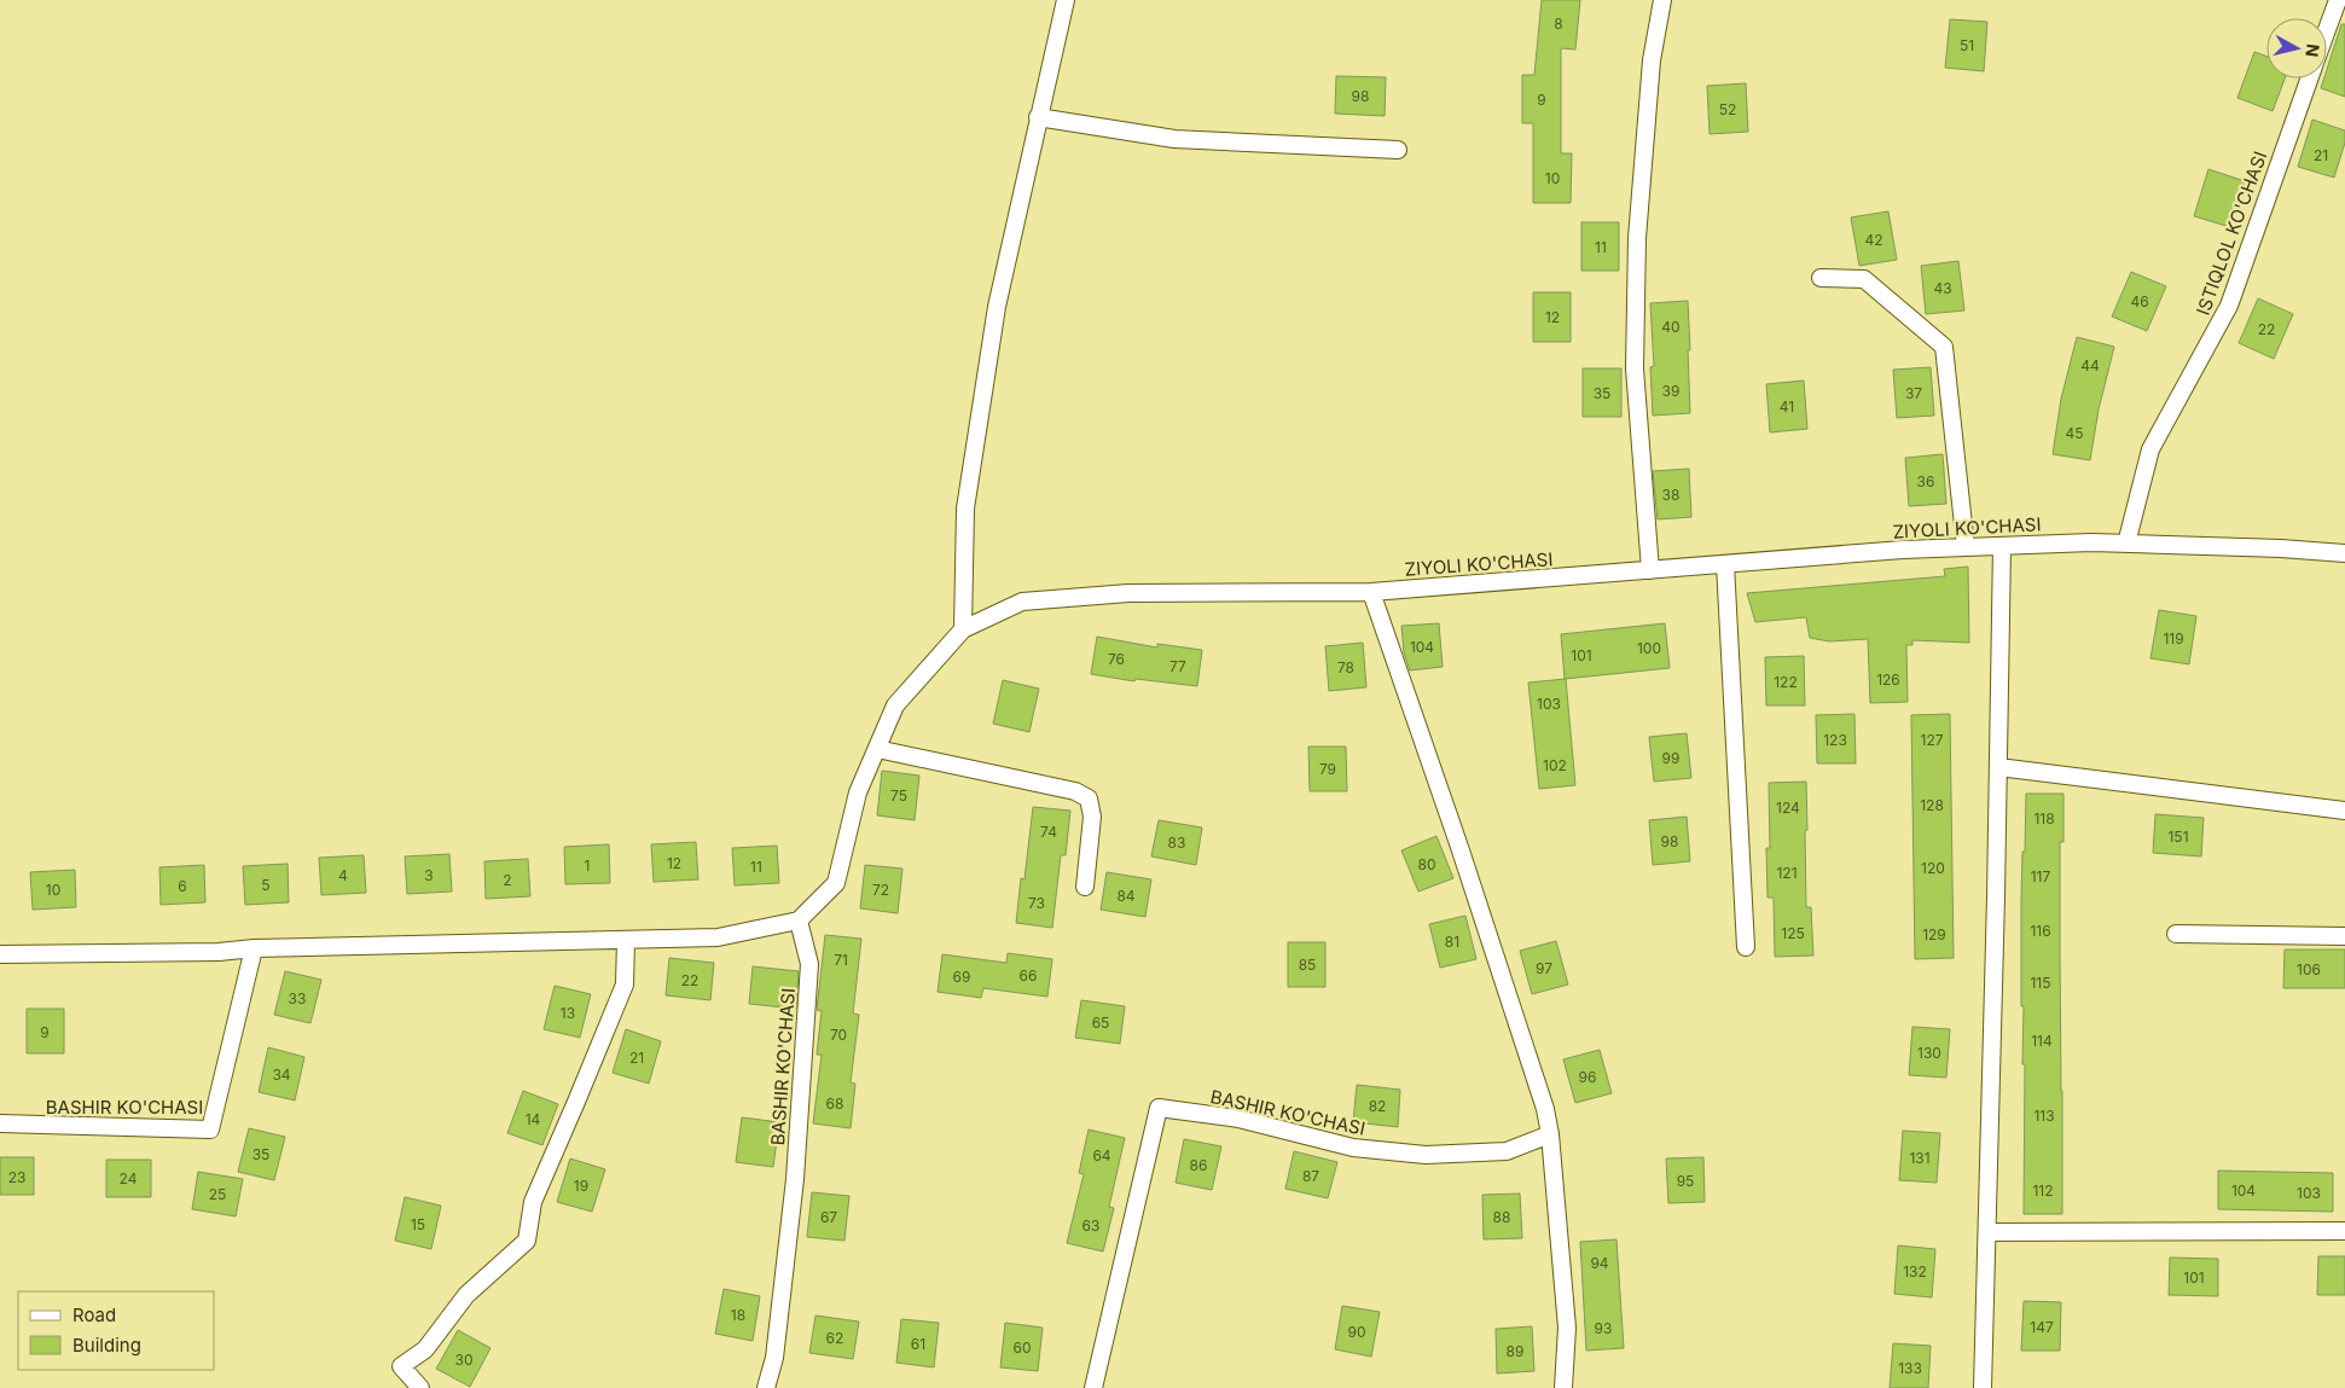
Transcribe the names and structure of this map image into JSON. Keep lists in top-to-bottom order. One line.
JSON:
{"streets":{"street":["ISTIQLOL KO'CHASI","ZIYOLI KO'CHASI","BASHIR KO'CHASI"]},"crossings":[["ISTIQLOL KO'CHASI","ZIYOLI KO'CHASI"],["ZIYOLI KO'CHASI","BASHIR KO'CHASI"]],"house_numbers":["8","51","98","9","52","21","10","42","11","43","46","12","40","22","44","39","35","37","41","45","36","38","119","104","100","101","76","77","78","126","122","103","123","127","99","102","79","75","128","124","118","74","151","98","83","12","80","1","11","120","121","4","3","117","2","5","6","10","72","84","73","116","125","129","81","71","85","97","106","66","69","22","115","33","13","65","9","70","114","130","21","34","96","68","82","113","14","35","64","131","86","87","23","24","95","19","112","104","103","25","67","88","15","63","94","132","101","18","147","93","90","62","61","60","89","30","133"],"legend":["Road","Building"],"north":"right"}
